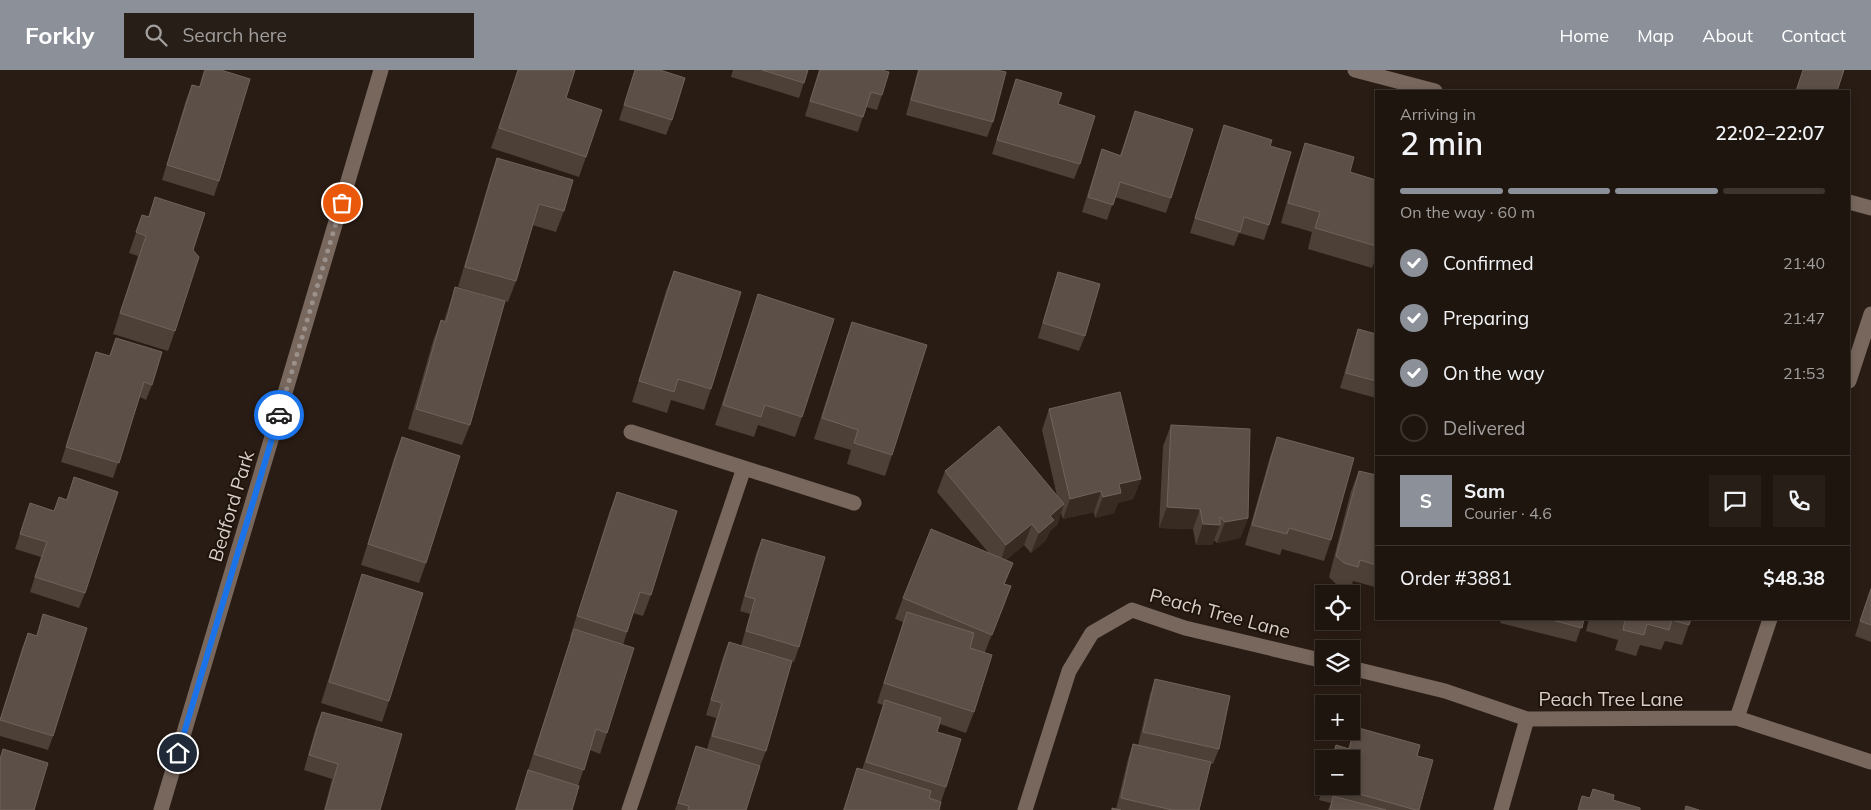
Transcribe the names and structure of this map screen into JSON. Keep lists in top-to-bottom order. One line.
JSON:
{"streets":{"street":["Bedford Park","Peach Tree Lane"]},"page":{"header":"Forkly","search":"Search here","nav":["Home","Map","About","Contact"],"heading":["2 min","Arriving in","22:02–22:07"],"panel":["Sam","Courier · 4.6","Order #3881","$48.38"],"bar":"On the way · 60 m","list":[["Confirmed","21:40"],["Preparing","21:47"],["On the way","21:53"],"Delivered"],"round":"S","map_buttons":["+","−"]}}
